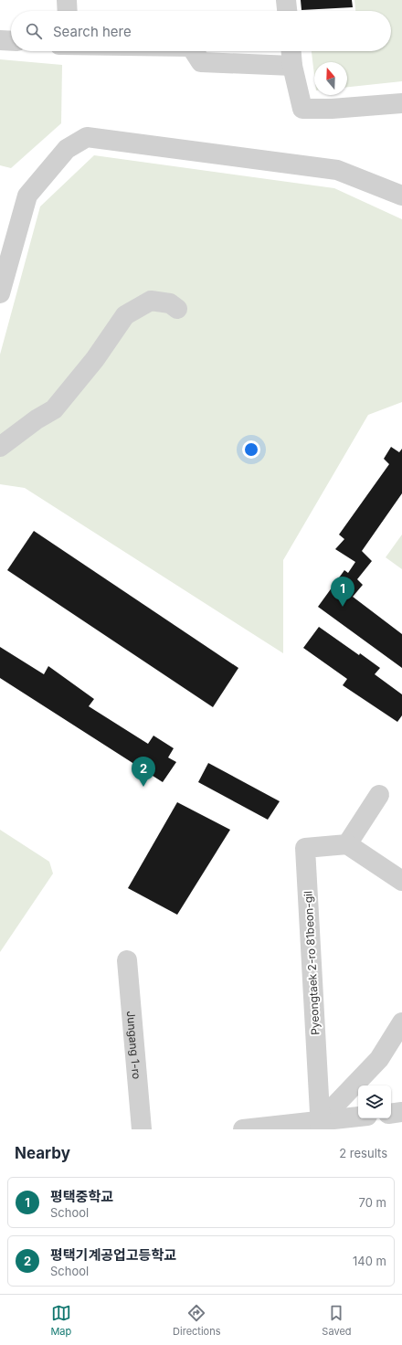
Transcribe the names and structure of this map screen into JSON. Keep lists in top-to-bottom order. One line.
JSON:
{"streets":{"street":["Pyeongtaek 2-ro 81beon-gil","Jungang 1-ro"]},"north":"top","page":{"search":"Search here","pins":["1","2"],"heading":["Nearby","2 results"],"list":[{"mark":"1","name":"평택중학교","note":"School","value":"70 m"},{"mark":"2","name":"평택기계공업고등학교","note":"School","value":"140 m"}],"nav":["Map","Directions","Saved"]}}
